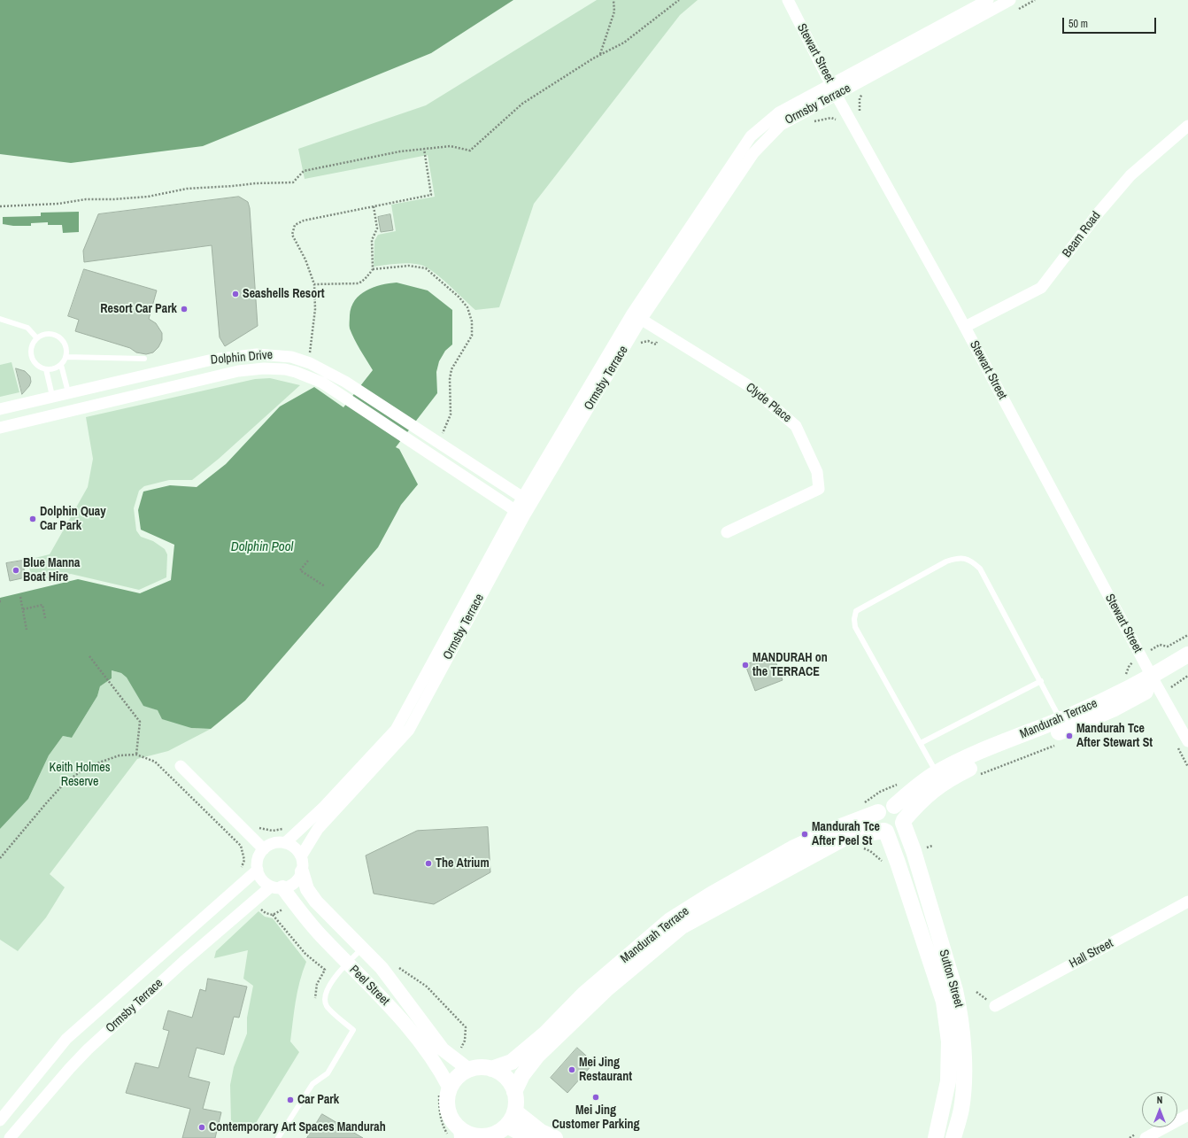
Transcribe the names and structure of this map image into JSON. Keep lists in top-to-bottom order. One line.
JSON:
{"streets":{"main road":["Mandurah Terrace","Sutton Street"],"street":["Stewart Street","Ormsby Terrace","Beam Road","Dolphin Drive","Clyde Place","Hall Street","Peel Street"]},"crossings":[["Stewart Street","Ormsby Terrace"],["Stewart Street","Beam Road"],["Stewart Street","Mandurah Terrace"],["Ormsby Terrace","Dolphin Drive"],["Ormsby Terrace","Clyde Place"],["Ormsby Terrace","Peel Street"],["Mandurah Terrace","Sutton Street"],["Mandurah Terrace","Peel Street"]],"water":["Dolphin Pool"],"parks":["Keith Holmes Reserve"],"places":["Seashells Resort","Resort Car Park","Dolphin Quay Car Park","Blue Manna Boat Hire","MANDURAH on the TERRACE","Mandurah Tce After Stewart St","Mandurah Tce After Peel St","The Atrium","Mei Jing Restaurant","Mei Jing Customer Parking","Car Park","Contemporary Art Spaces Mandurah"],"scale_bar":"50 m","north":"top"}
